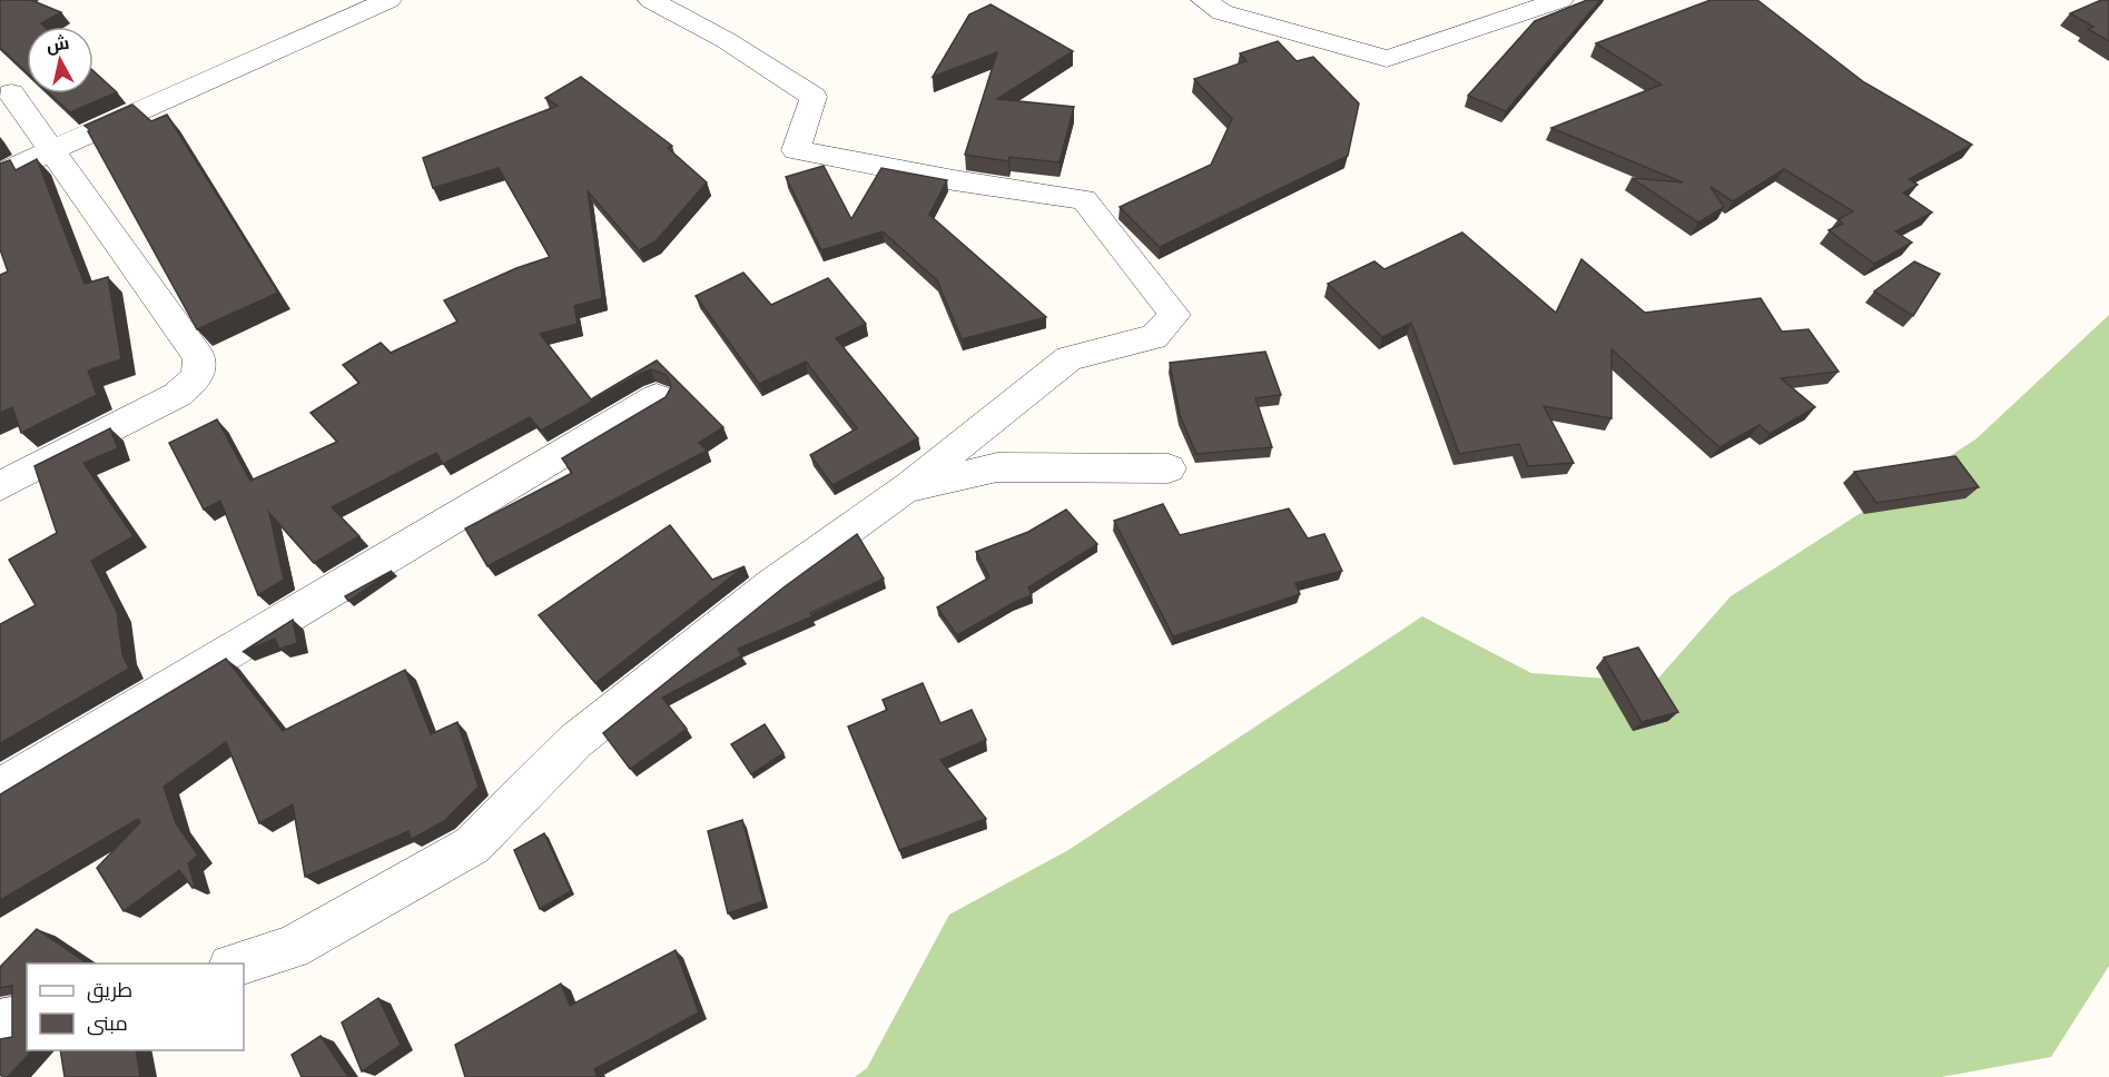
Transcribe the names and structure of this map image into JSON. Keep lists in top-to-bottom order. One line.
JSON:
{"legend":["طريق","مبنى"],"north":"top"}
